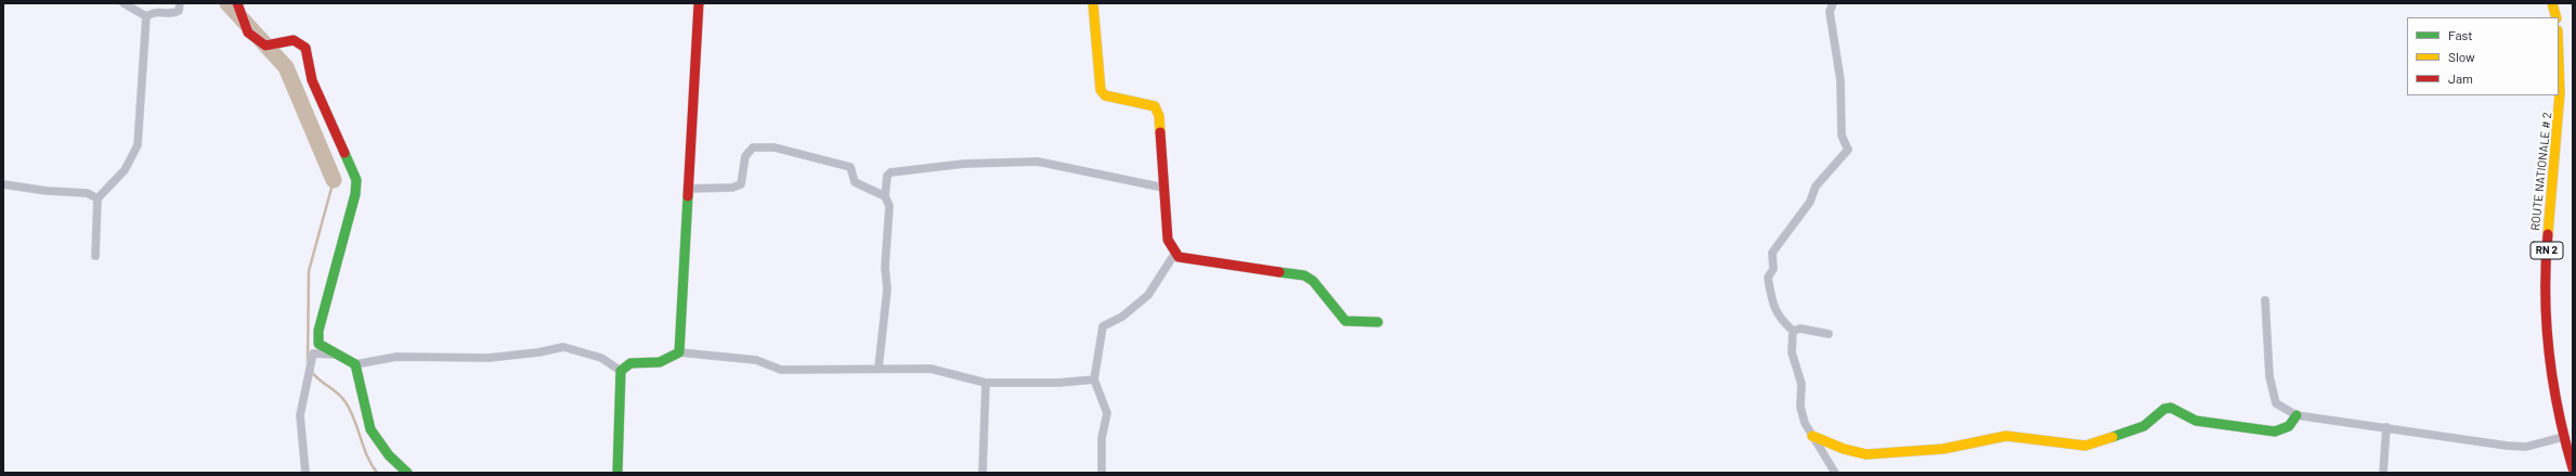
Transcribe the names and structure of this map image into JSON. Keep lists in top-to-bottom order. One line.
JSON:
{"streets":{"street":["ROUTE NATIONALE # 2","RN 2"]},"legend":["Fast","Slow","Jam"]}
